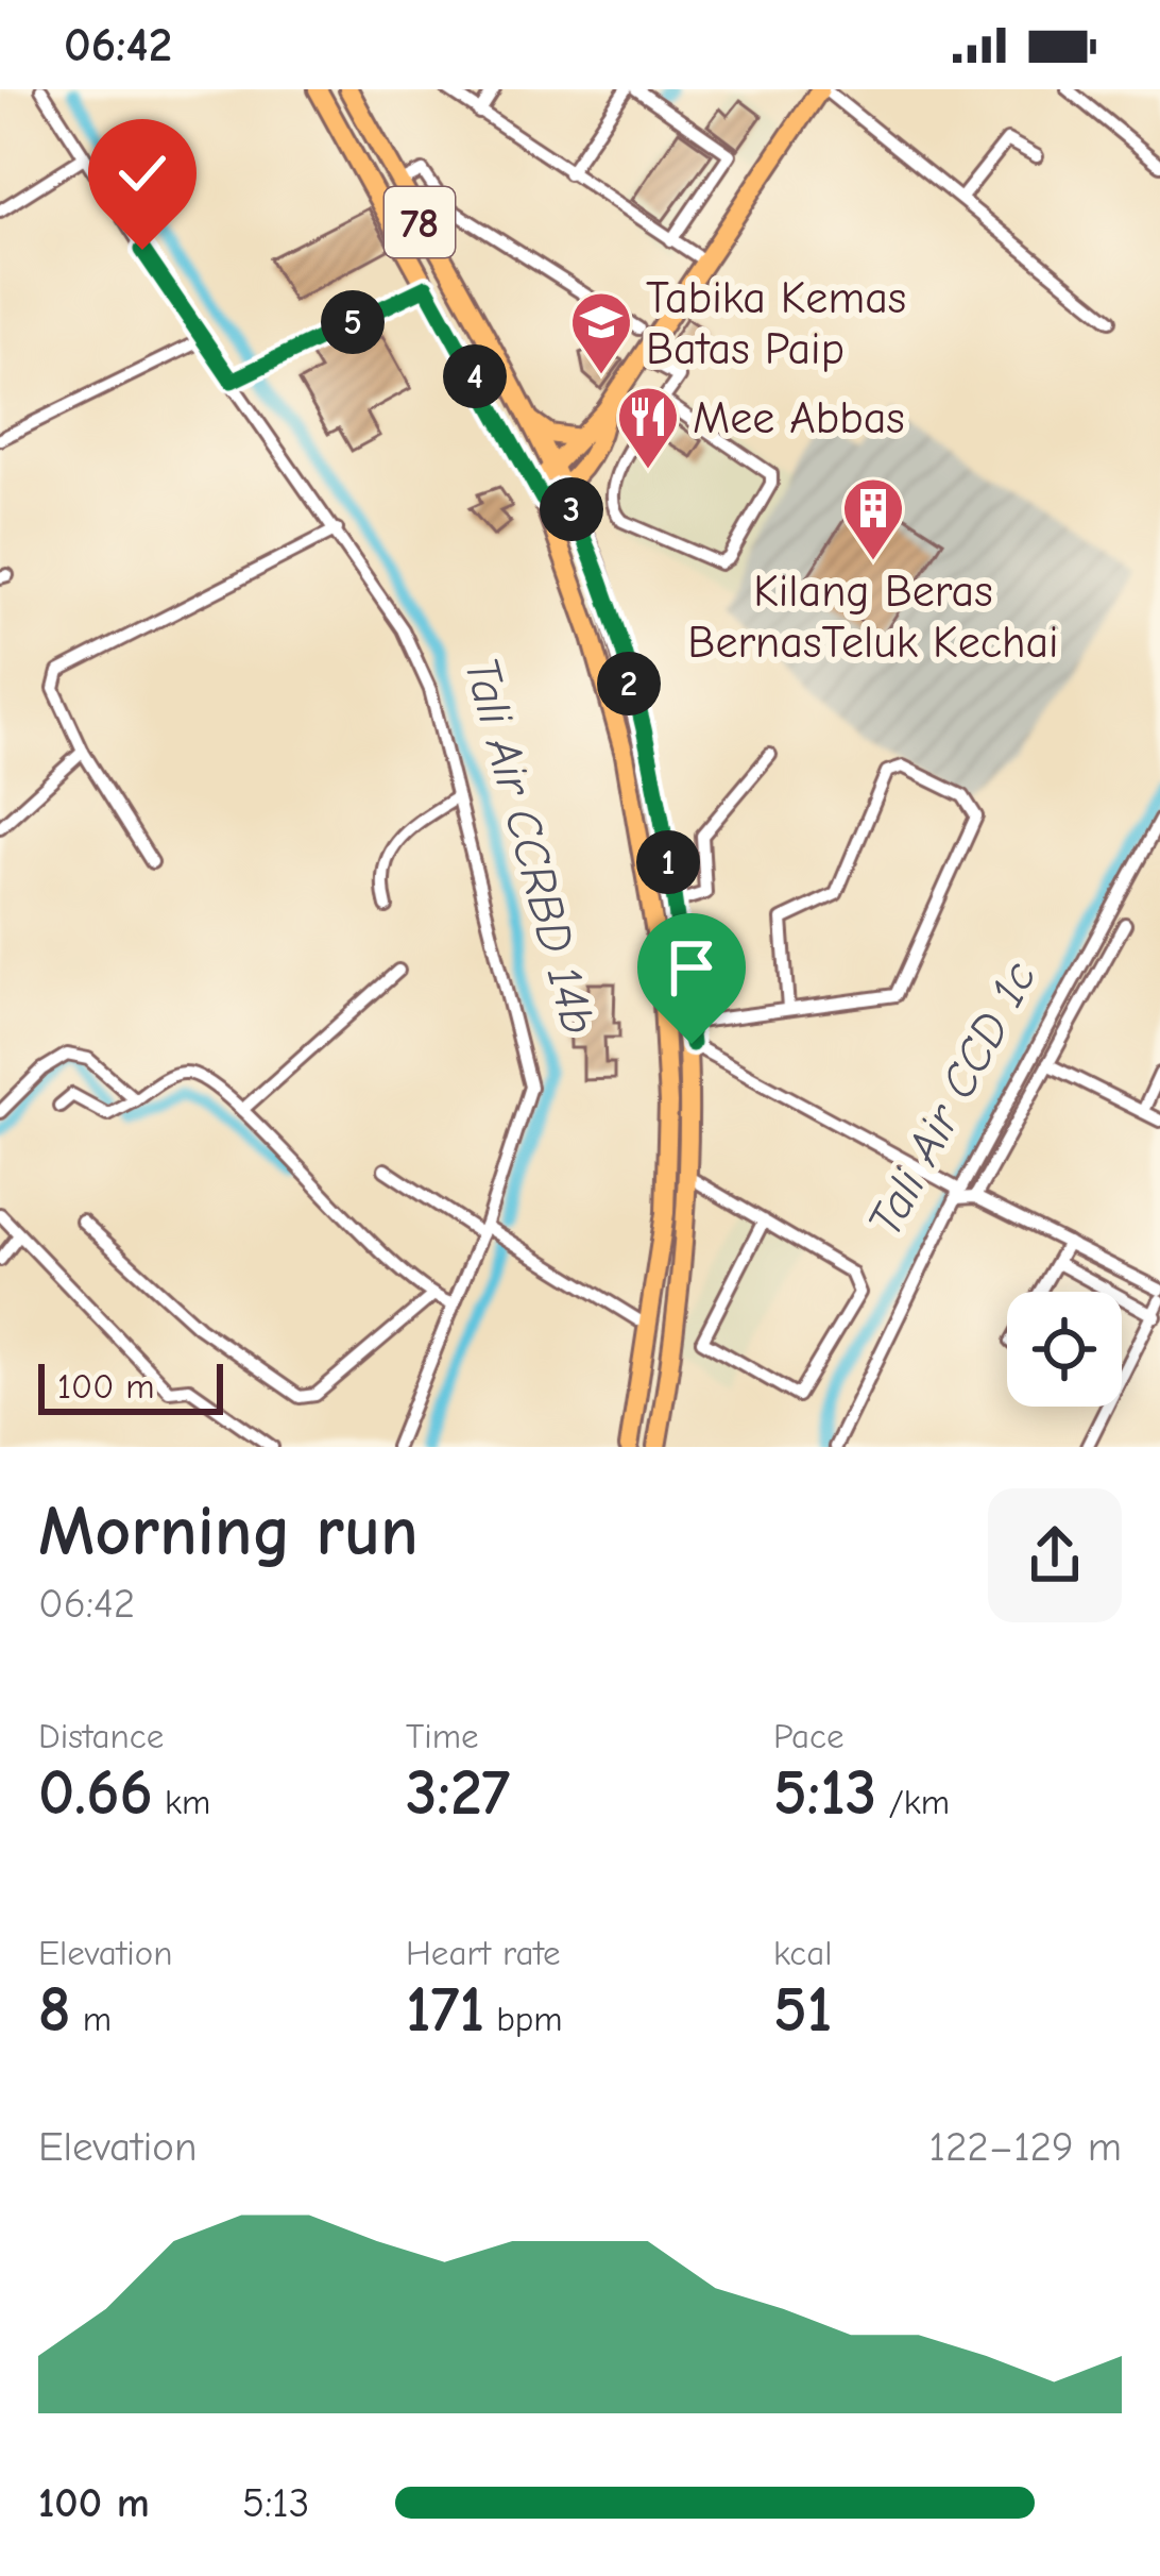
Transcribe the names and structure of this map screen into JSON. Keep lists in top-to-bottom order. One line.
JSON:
{"streets":{"main road":["78"]},"water":["Tali Air CCRBD 14b","Tali Air CCD 1c"],"places":{"school or university":["Tabika Kemas Batas Paip"],"restaurant":["Mee Abbas"],"building":["Kilang Beras BernasTeluk Kechai"]},"scale_bar":"100 m","page":{"status":"06:42","pins":["5","4","3","2","1"],"scale":"100 m","heading":["Morning run","06:42"],"stats":[["Distance","0.66 km"],["Time","3:27"],["Pace","5:13 /km"],["Elevation","8 m"],["Heart rate","171 bpm"],["kcal","51"]],"chart":["Elevation","122–129 m"],"list":[{"name":"100 m","note":"5:13"}]}}
